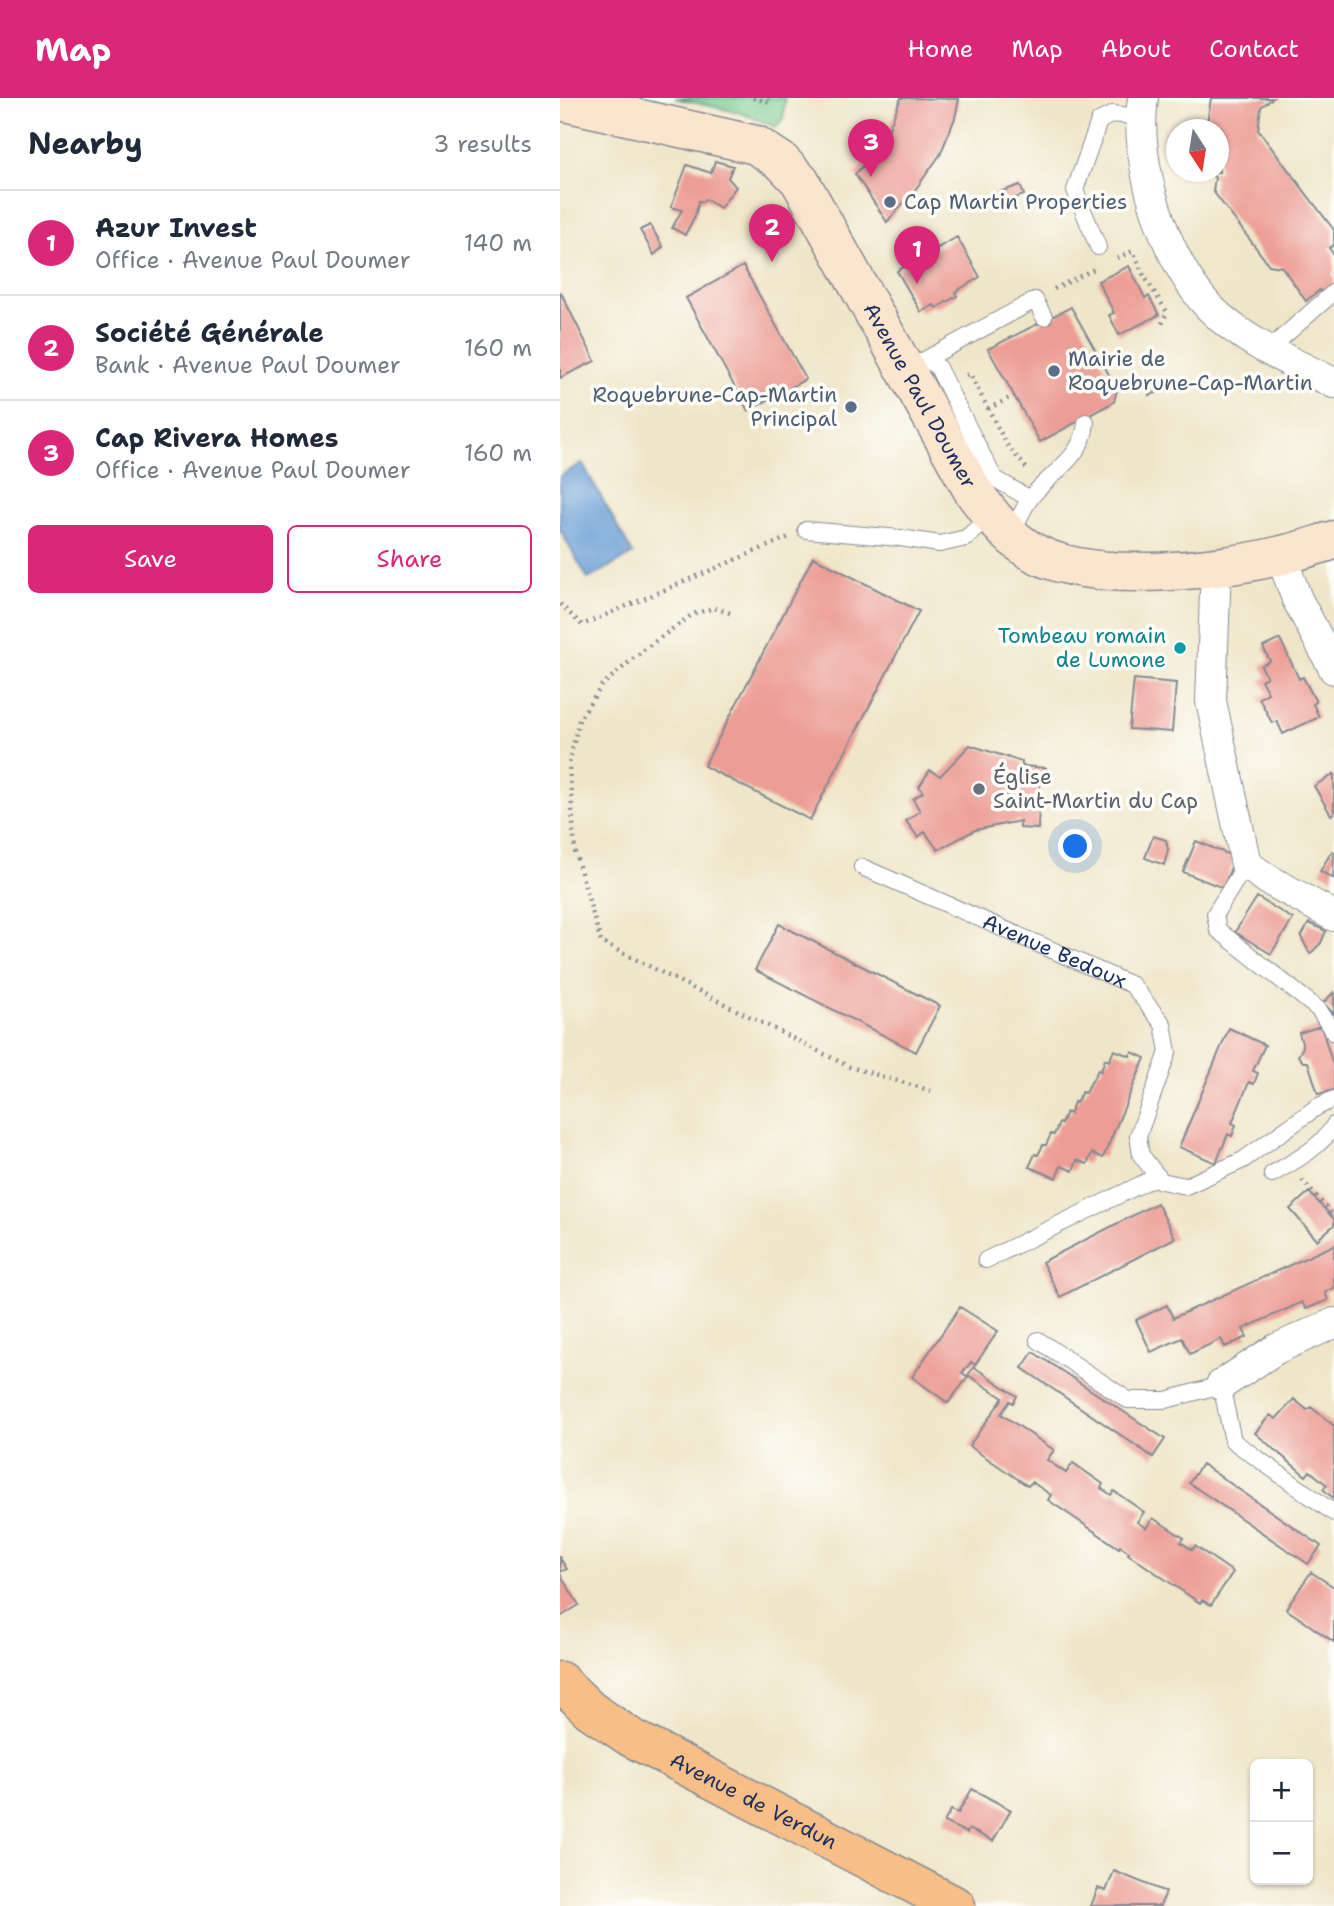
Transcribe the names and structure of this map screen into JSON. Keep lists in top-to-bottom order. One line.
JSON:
{"streets":{"main road":["Avenue Paul Doumer","Avenue de Verdun"],"lane":["Avenue Bedoux"]},"places":["Cap Martin Properties","Mairie de Roquebrune-Cap-Martin","Roquebrune-Cap-Martin Principal","Tombeau romain de Lumone","Église Saint-Martin du Cap"],"north":"bottom","page":{"header":"Map","nav":["Home","Map","About","Contact"],"heading":["Nearby","3 results"],"pins":["3","2","1"],"list":[{"mark":"1","name":"Azur Invest","note":"Office · Avenue Paul Doumer","value":"140 m"},{"mark":"2","name":"Société Générale","note":"Bank · Avenue Paul Doumer","value":"160 m"},{"mark":"3","name":"Cap Rivera Homes","note":"Office · Avenue Paul Doumer","value":"160 m"}],"buttons":["Save","Share"],"map_buttons":["+","−"]}}
